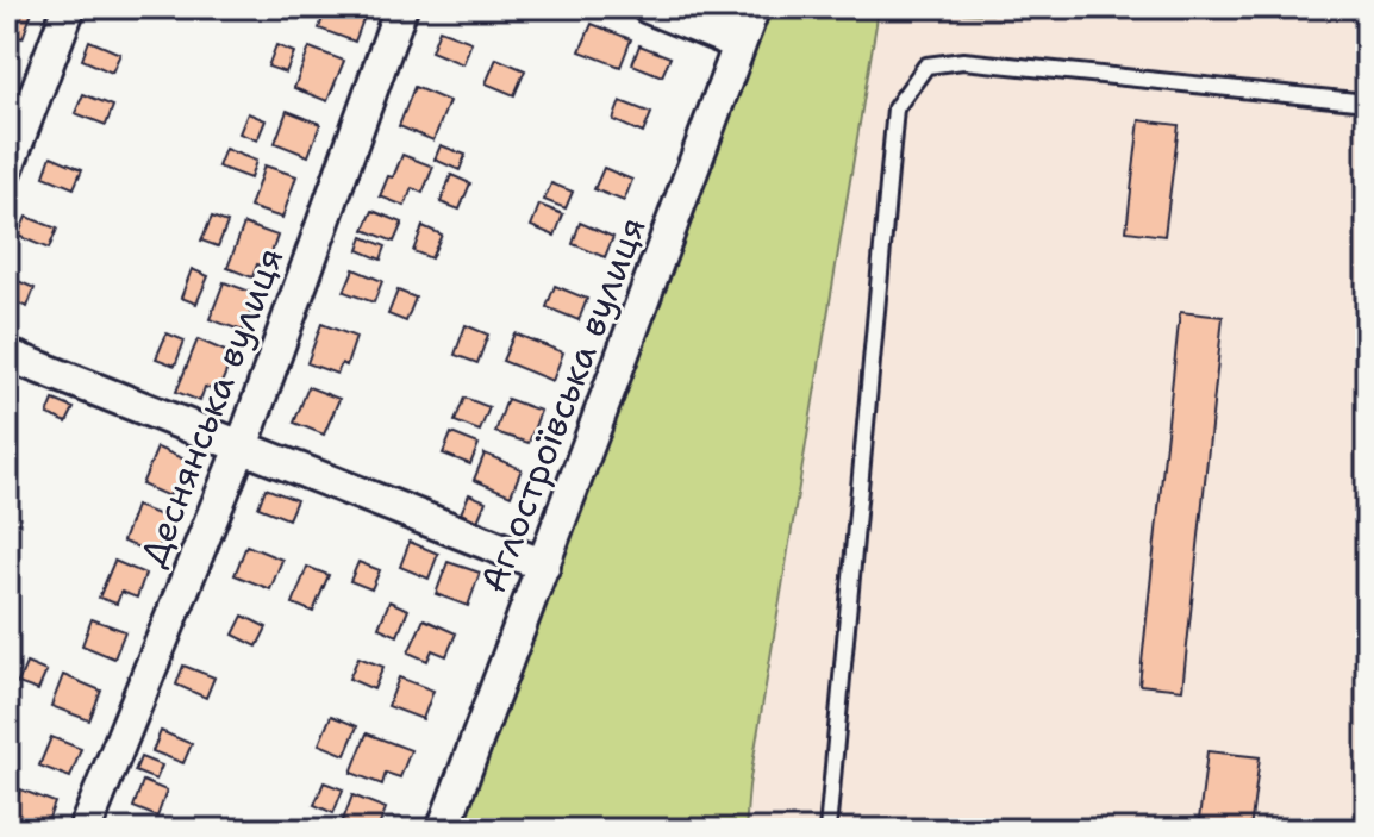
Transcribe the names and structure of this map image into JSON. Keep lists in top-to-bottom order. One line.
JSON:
{"streets":{"street":["Аглостроївська вулиця","Деснянська вулиця"]}}
